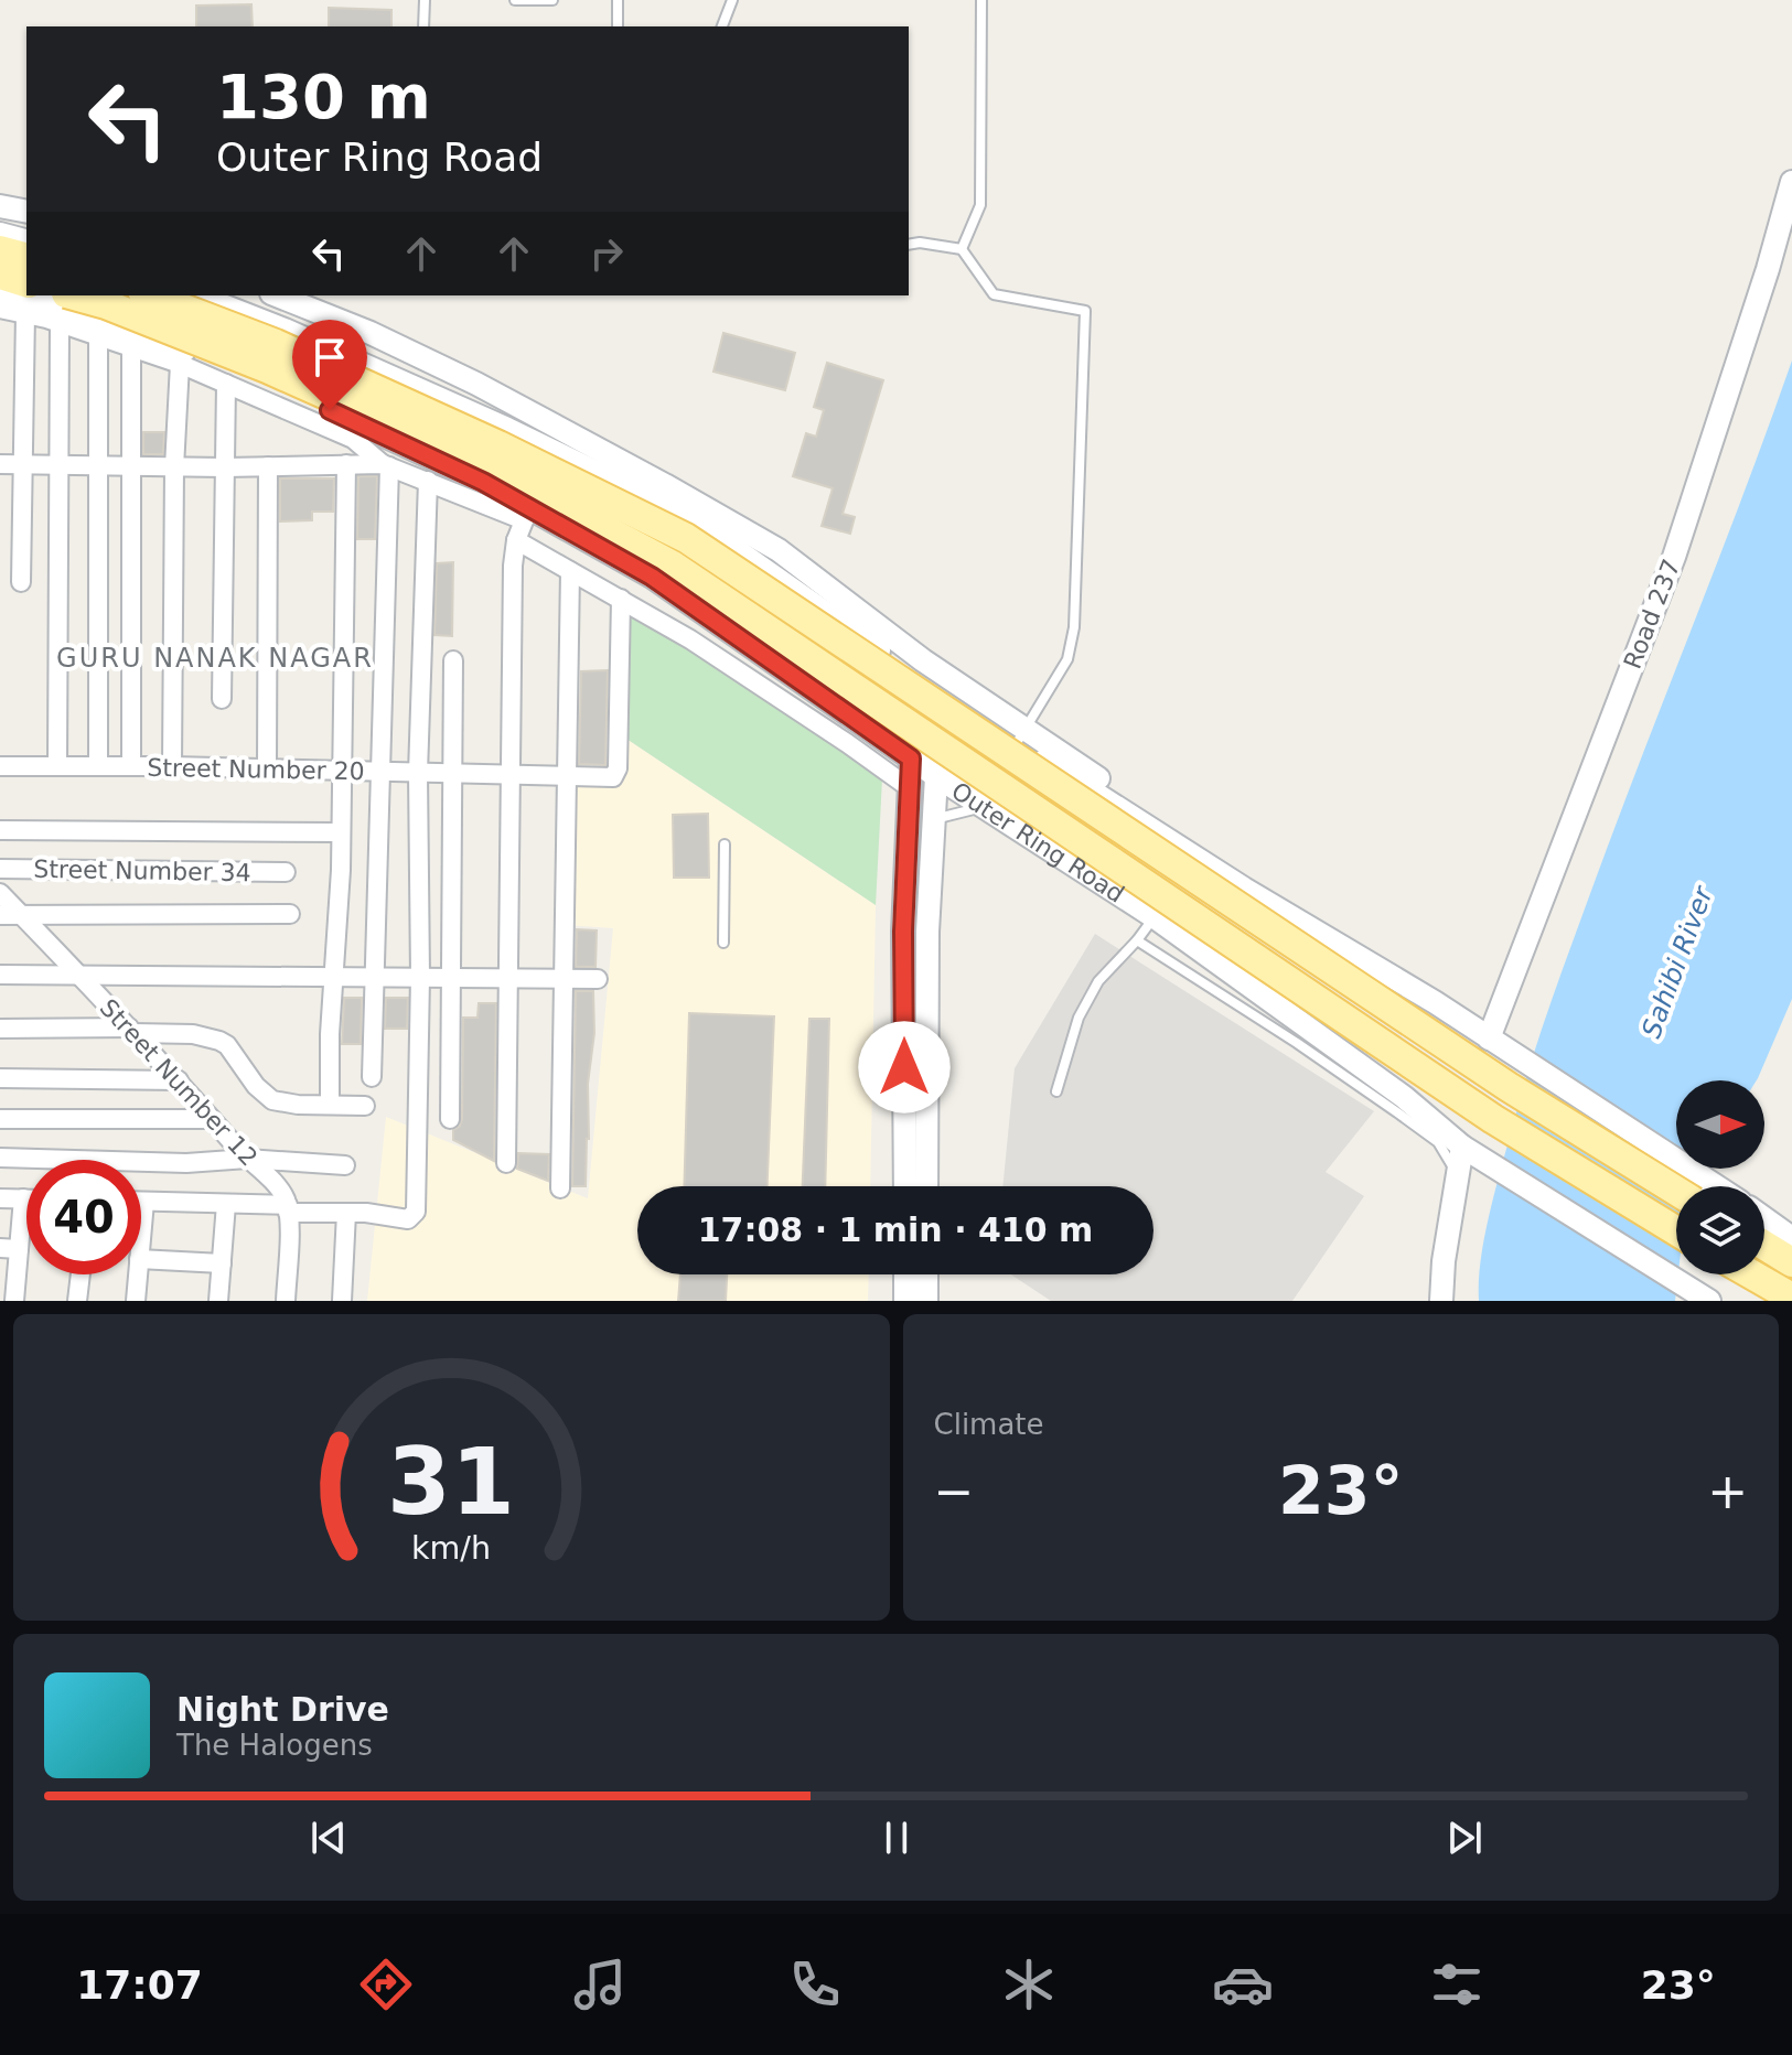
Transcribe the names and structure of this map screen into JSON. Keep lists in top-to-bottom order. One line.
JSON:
{"streets":{"main road":["Outer Ring Road"],"street":["Road 237","Street Number 20","Street Number 34","Street Number 12"]},"districts":["GURU NANAK NAGAR"],"water":["Sahibi River"],"north":"right","page":{"turn":["130 m","Outer Ring Road"],"limit":"40","trip":"17:08 · 1 min · 410 m","tile":"Climate","heat":["−","23°","+"],"song":["Night Drive","The Halogens"],"tabs":["17:07","23°"],"gauge":["31","km/h"]}}
